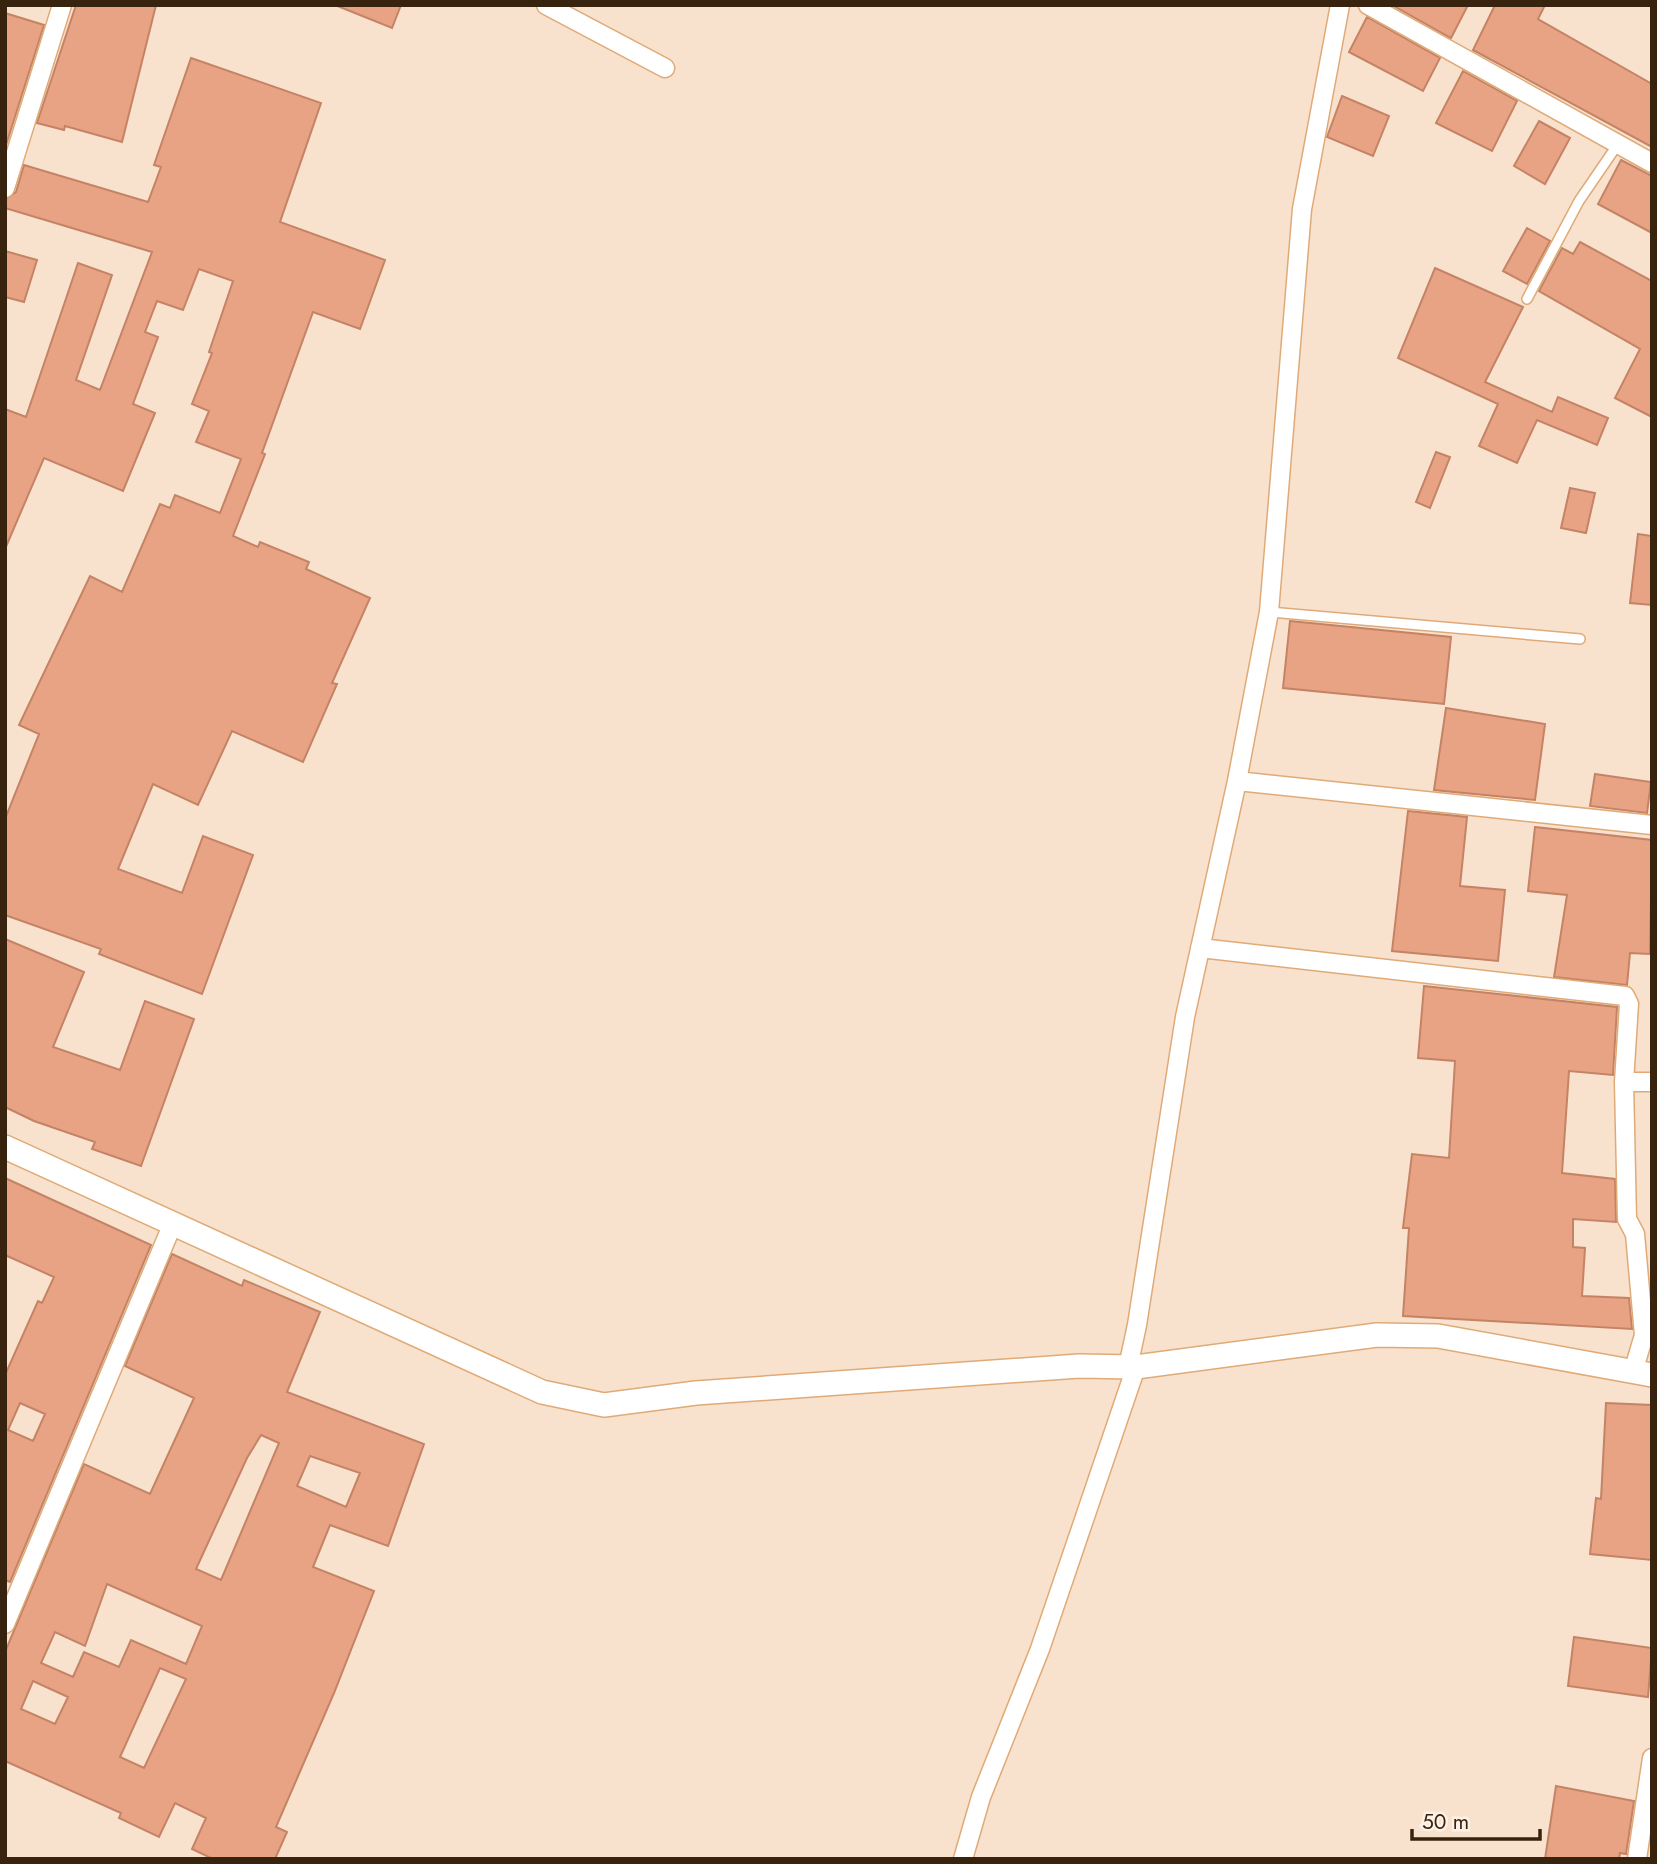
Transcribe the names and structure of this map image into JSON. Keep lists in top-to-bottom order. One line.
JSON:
{"scale_bar":"50 m"}
